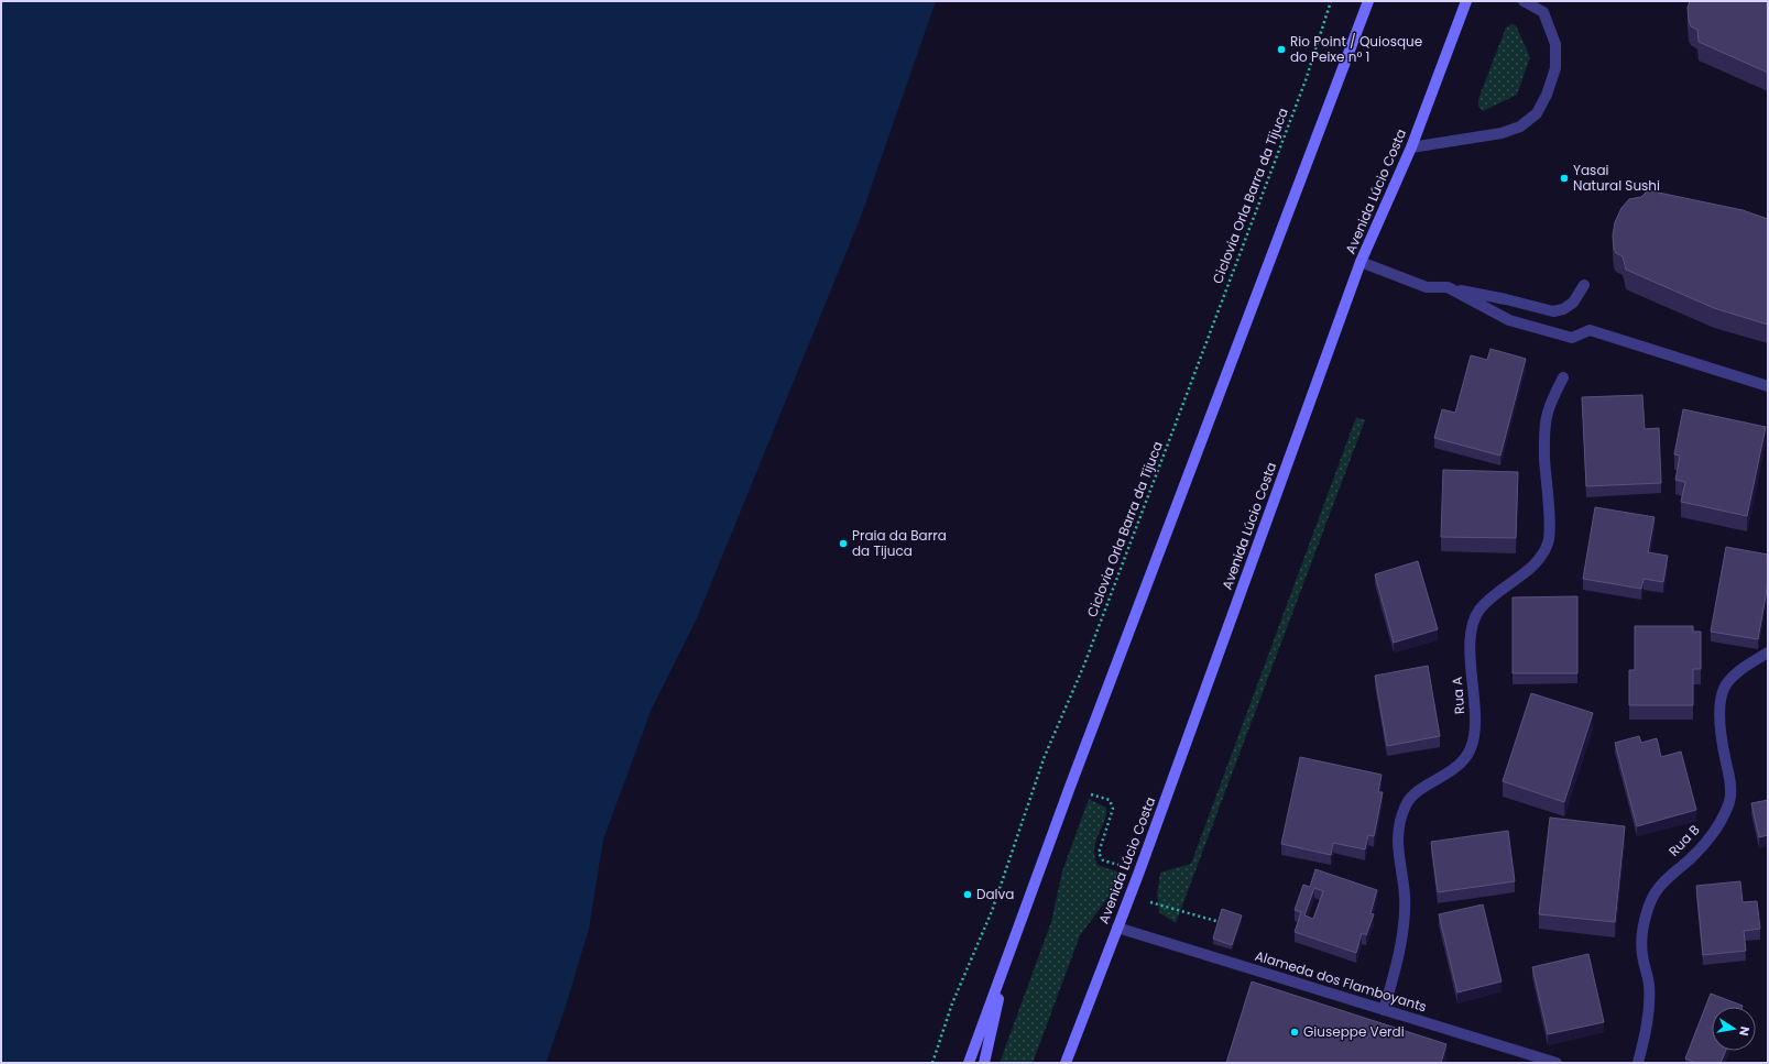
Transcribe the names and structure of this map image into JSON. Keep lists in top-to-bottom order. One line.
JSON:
{"streets":{"main road":["Avenida Lúcio Costa"],"street":["Rua A","Rua B","Alameda dos Flamboyants"],"path":["Ciclovia Orla Barra da Tijuca"]},"crossings":[["Avenida Lúcio Costa","Alameda dos Flamboyants"],["Rua A","Alameda dos Flamboyants"]],"places":["Rio Point / Quiosque do Peixe n° 1","Yasai Natural Sushi","Praia da Barra da Tijuca","Dalva","Giuseppe Verdi"],"north":"right"}
